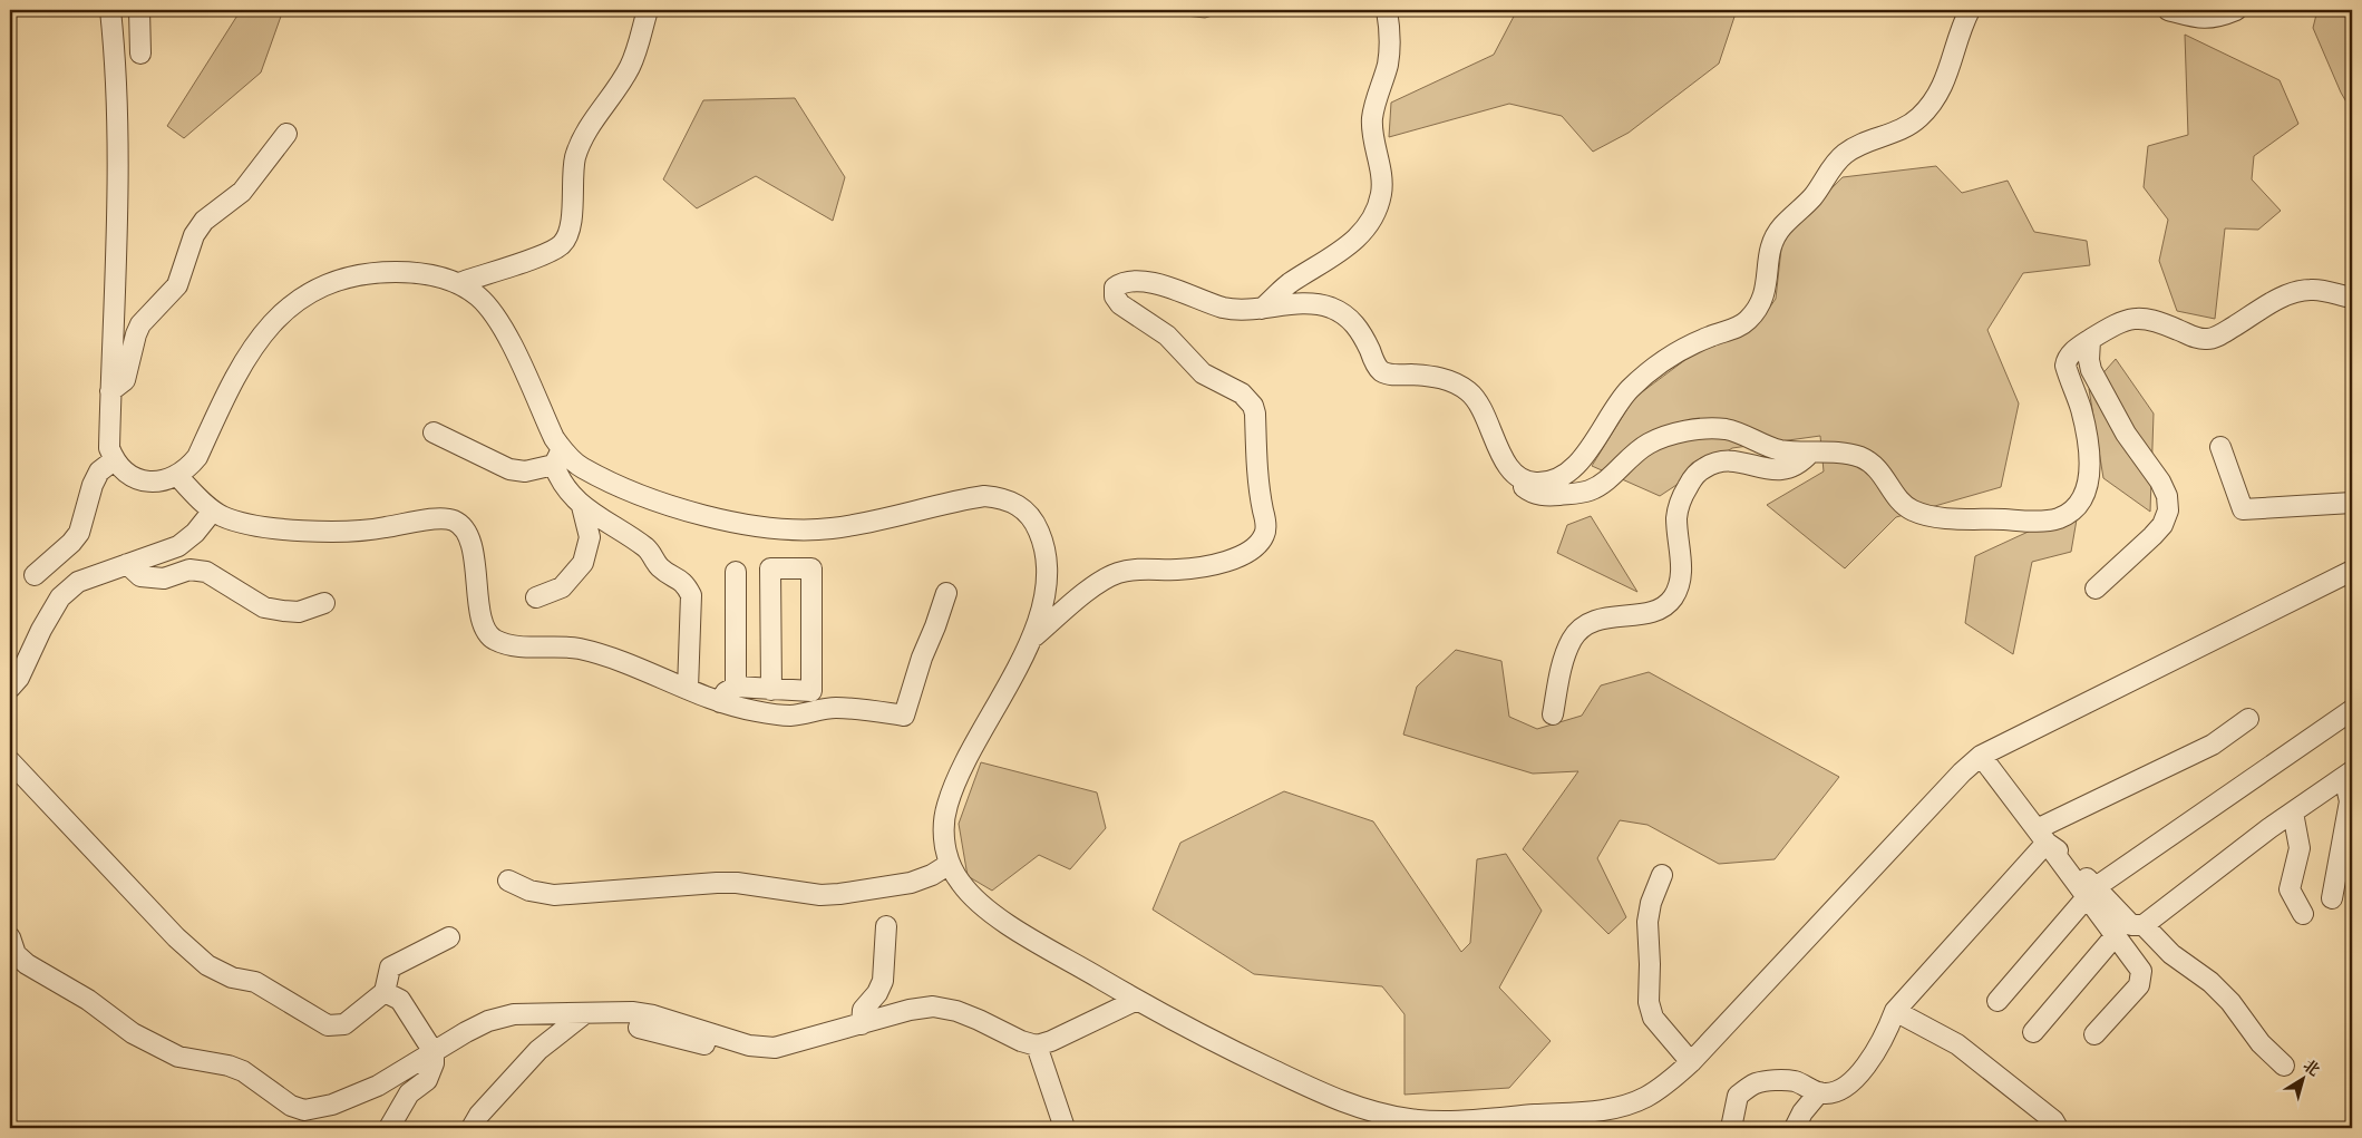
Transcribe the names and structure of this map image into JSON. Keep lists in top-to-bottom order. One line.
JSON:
{"north":"top right"}
